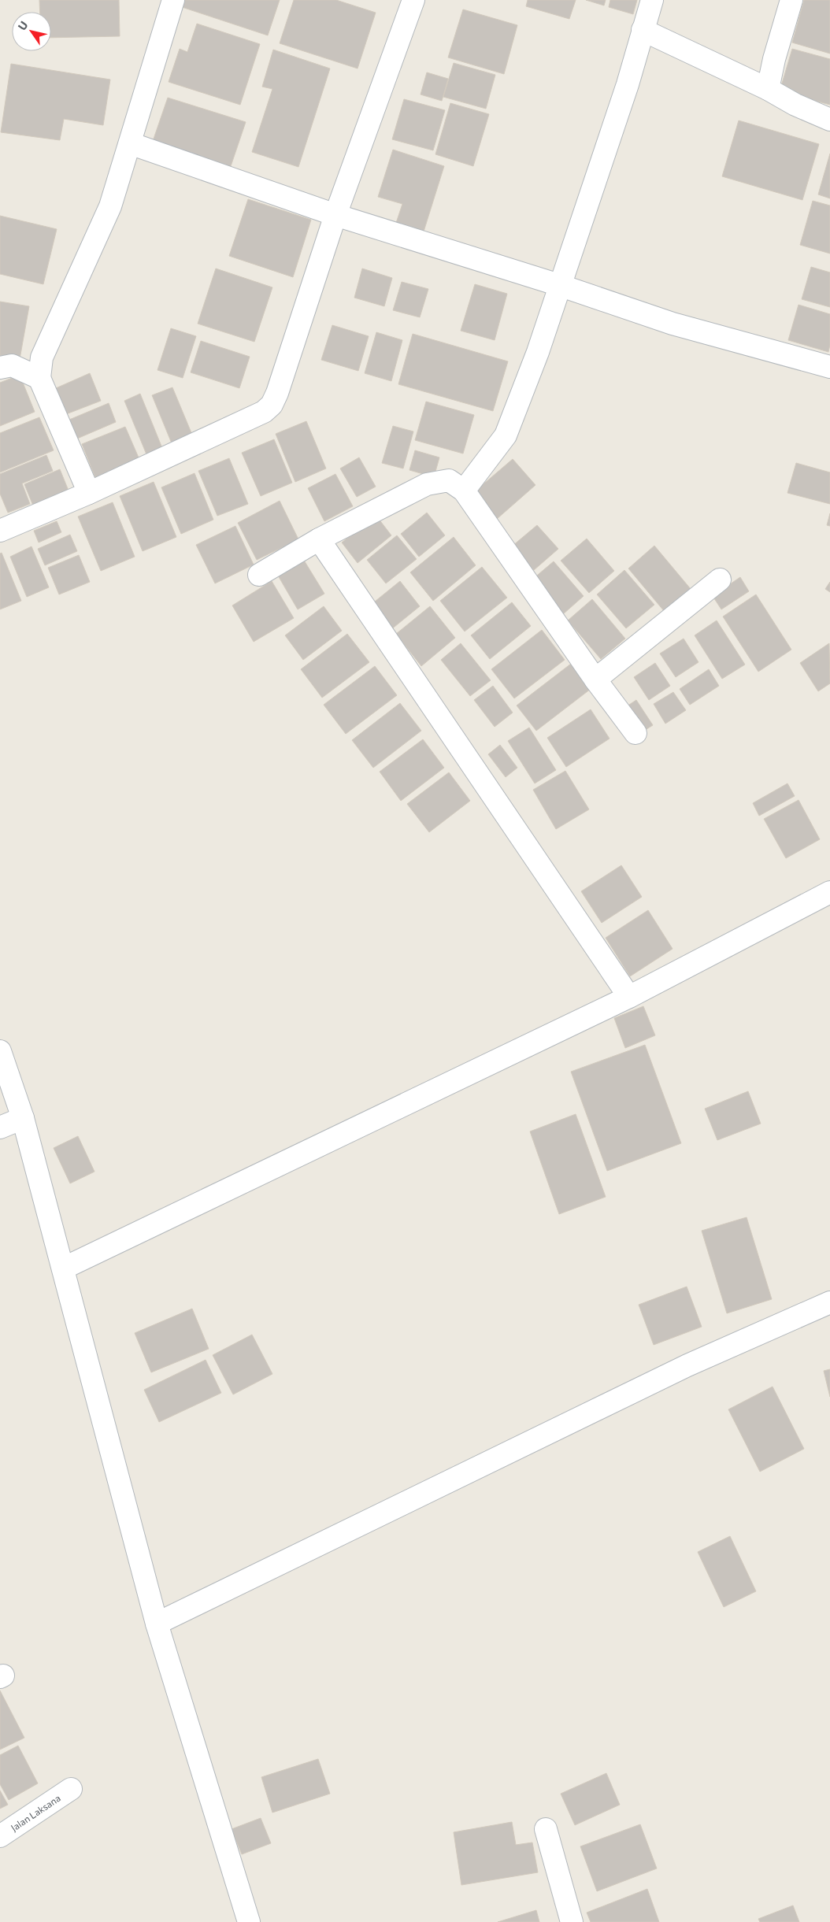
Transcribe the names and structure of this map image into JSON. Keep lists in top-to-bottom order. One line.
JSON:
{"streets":{"street":["Jalan Laksana"]},"north":"top left"}
